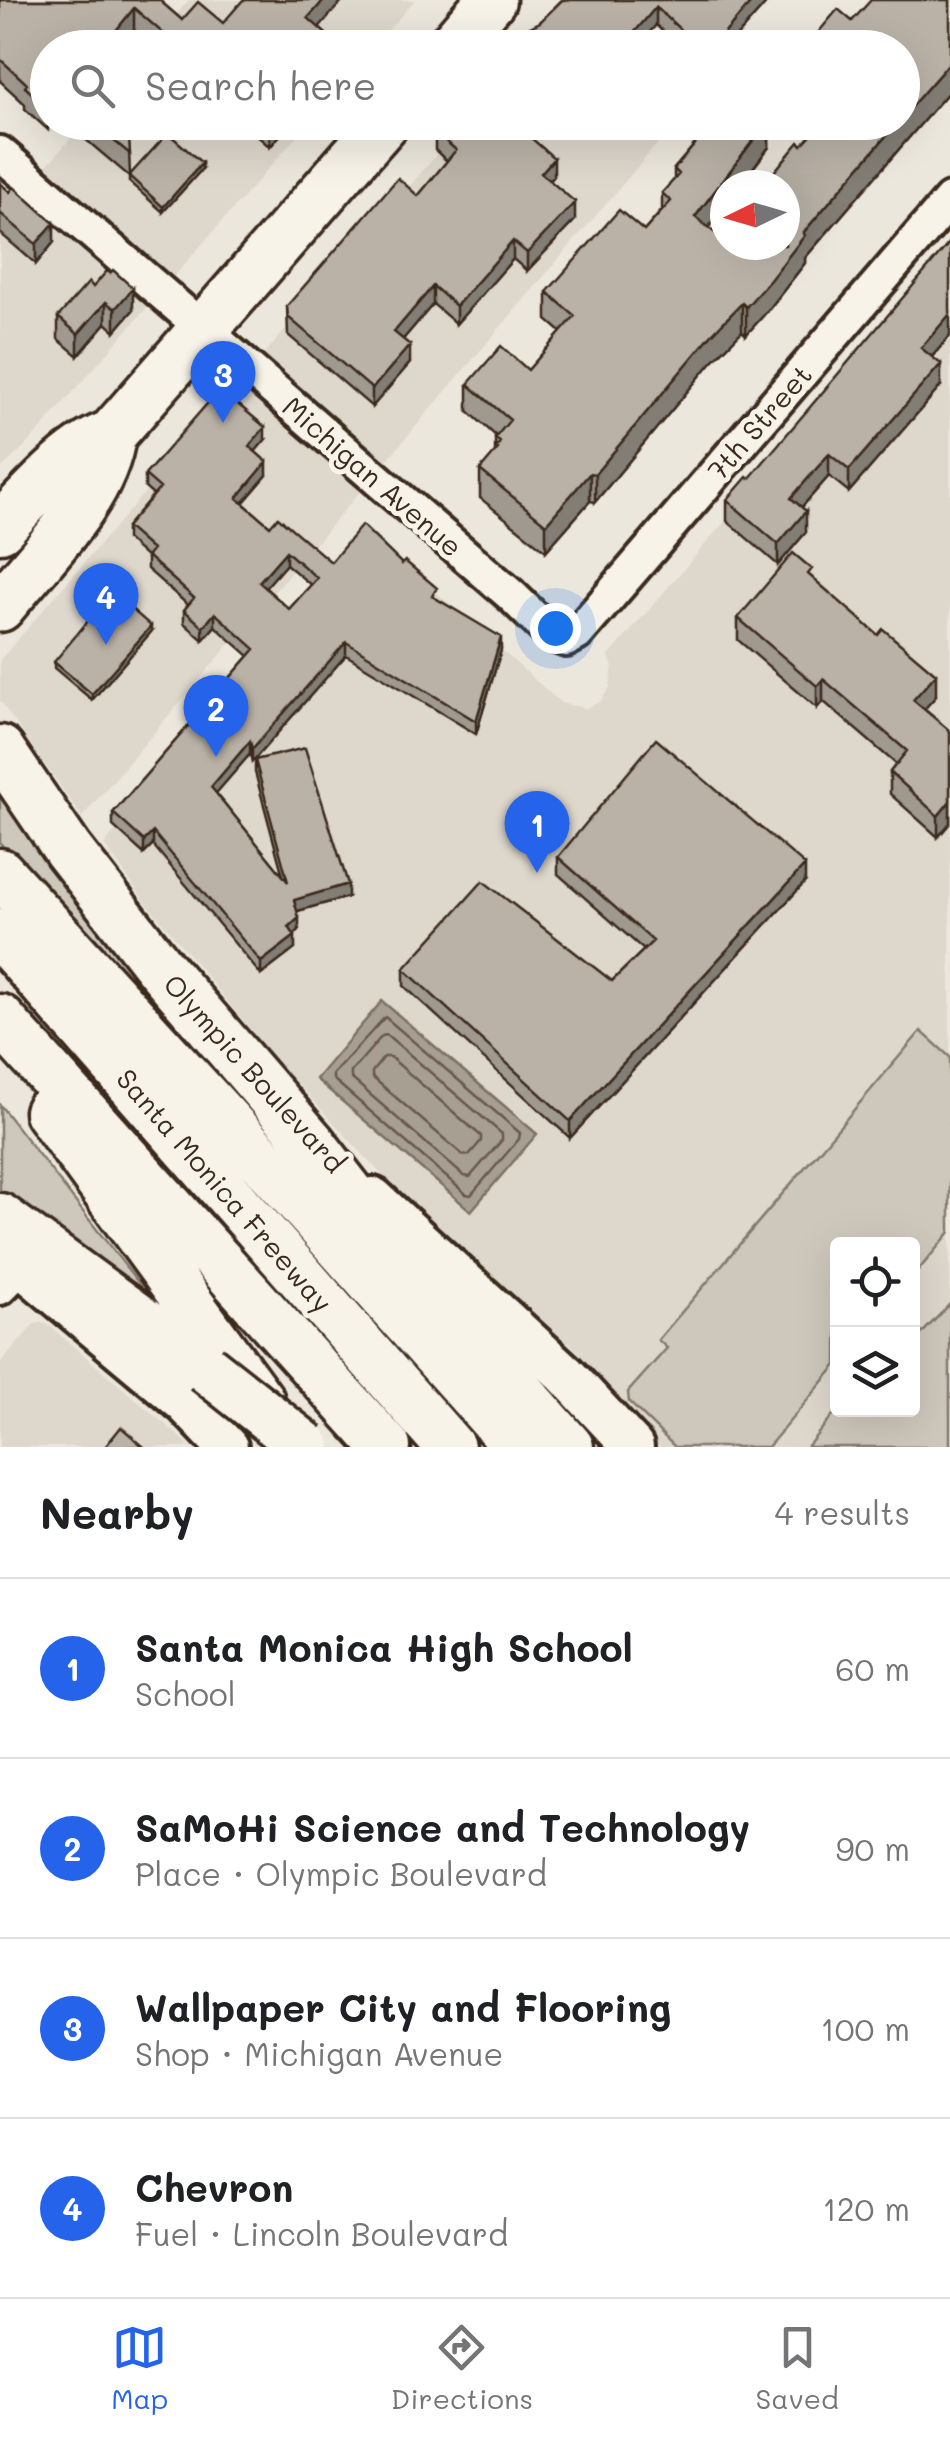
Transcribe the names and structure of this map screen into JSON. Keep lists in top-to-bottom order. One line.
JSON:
{"streets":{"highway":["Olympic Boulevard","Santa Monica Freeway"],"street":["7th Street","Michigan Avenue"]},"crossings":[["7th Street","Michigan Avenue"]],"north":"left","page":{"search":"Search here","pins":["3","4","2","1"],"heading":["Nearby","4 results"],"list":[{"mark":"1","name":"Santa Monica High School","note":"School","value":"60 m"},{"mark":"2","name":"SaMoHi Science and Technology","note":"Place · Olympic Boulevard","value":"90 m"},{"mark":"3","name":"Wallpaper City and Flooring","note":"Shop · Michigan Avenue","value":"100 m"},{"mark":"4","name":"Chevron","note":"Fuel · Lincoln Boulevard","value":"120 m"}],"nav":["Map","Directions","Saved"]}}
